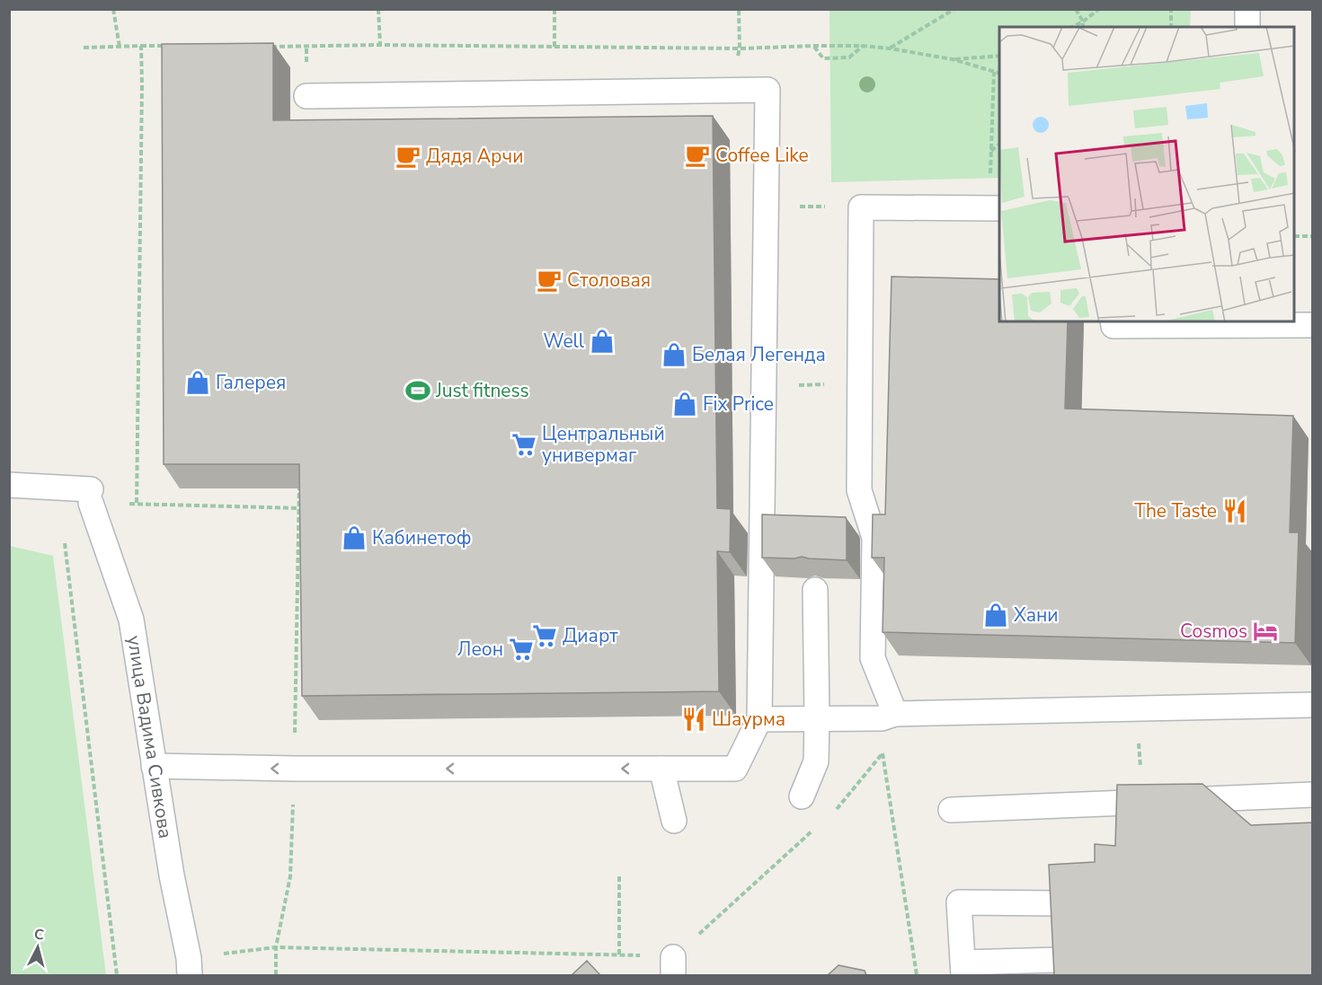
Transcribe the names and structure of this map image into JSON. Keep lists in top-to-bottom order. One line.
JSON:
{"streets":{"lane":["улица Вадима Сивкова"]},"places":{"cafe":["Coffee Like","Дядя Арчи","Столовая"],"shop":["Well","Белая Легенда","Галерея","Fix Price","Кабинетоф","Хани"],"sports":["Just fitness"],"supermarket":["Центральный универмаг","Диарт","Леон"],"restaurant":["The Taste","Шаурма"],"hotel":["Cosmos"]},"north":"top"}
